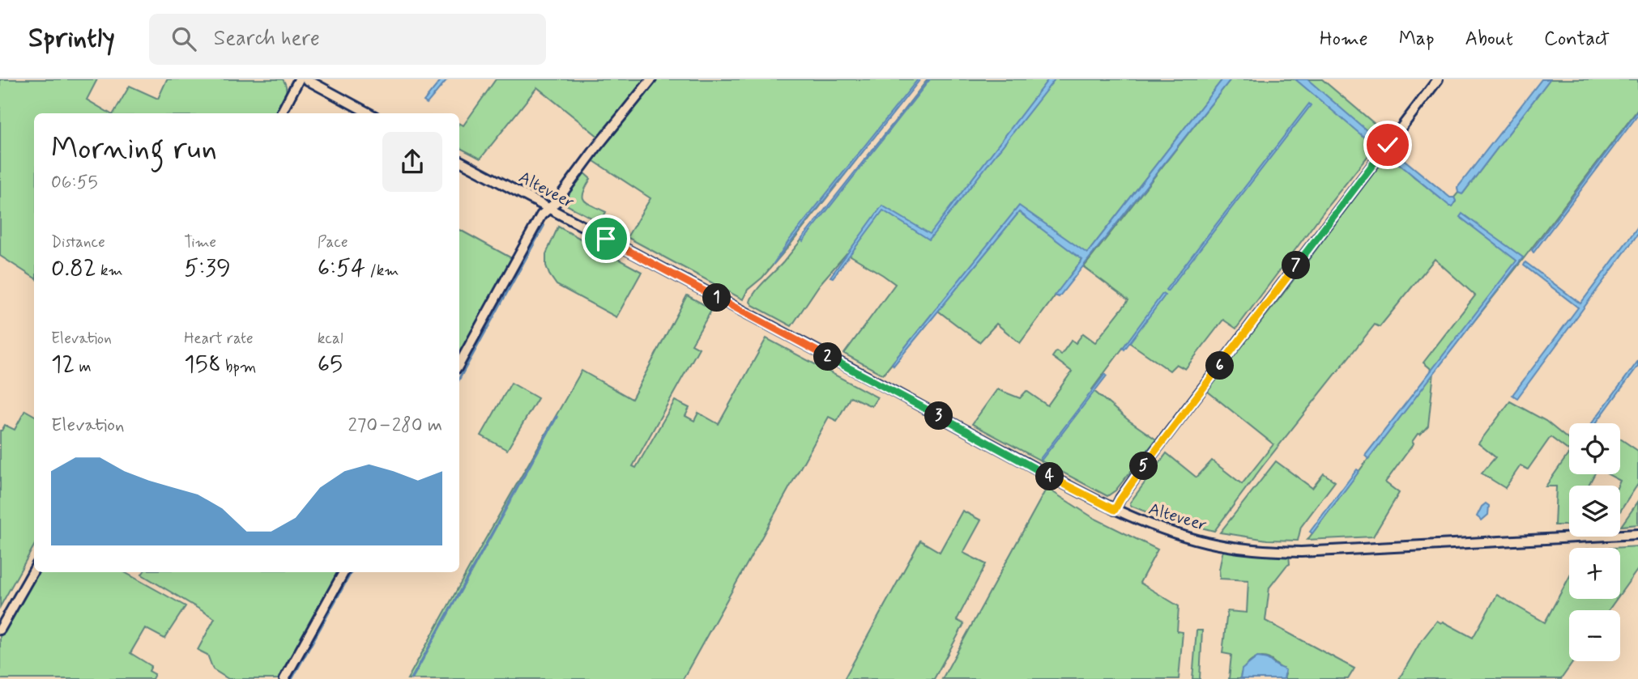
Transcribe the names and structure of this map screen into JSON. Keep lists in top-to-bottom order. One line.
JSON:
{"streets":{"street":["Alteveer"]},"page":{"header":"Sprintly","search":"Search here","nav":["Home","Map","About","Contact"],"heading":["Morning run","06:55"],"stats":[["Distance","0.82 km"],["Time","5:39"],["Pace","6:54 /km"],["Elevation","12 m"],["Heart rate","158 bpm"],["kcal","65"]],"pins":["7","1","2","6","3","5","4"],"chart":["Elevation","270–280 m"],"map_buttons":["+","−"]}}
